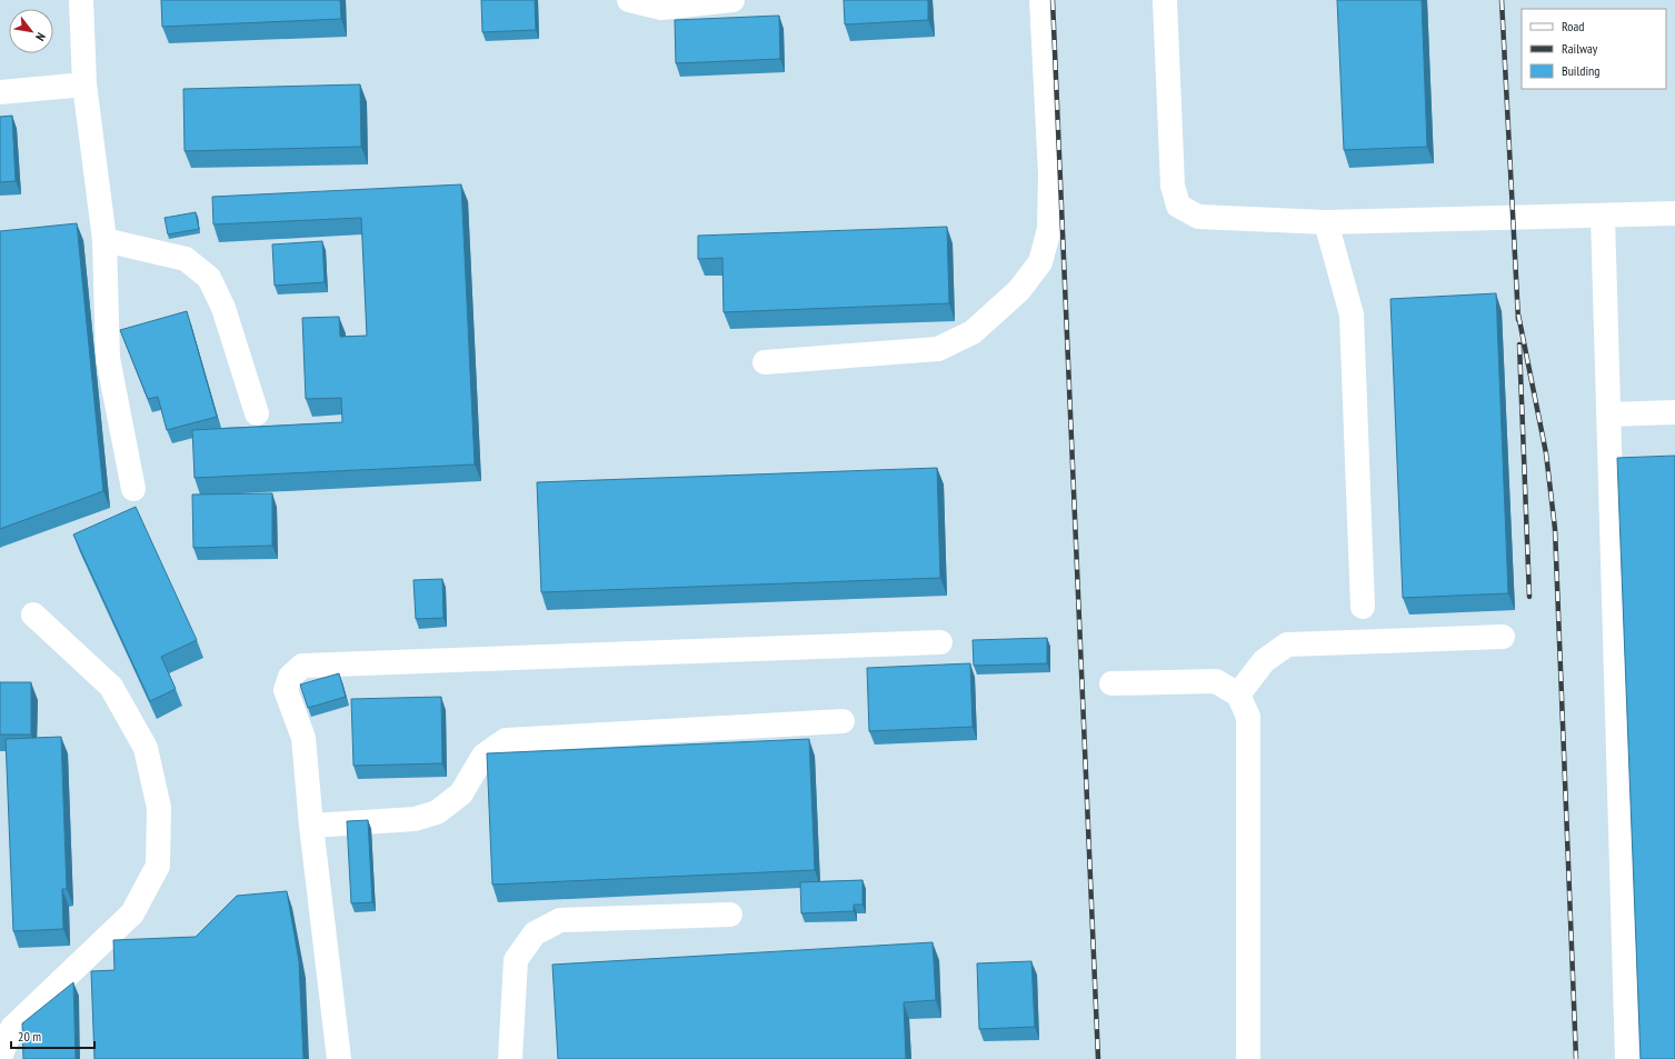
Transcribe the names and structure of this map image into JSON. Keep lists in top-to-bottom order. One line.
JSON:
{"legend":["Road","Railway","Building"],"scale_bar":"20 m","north":"bottom right"}
